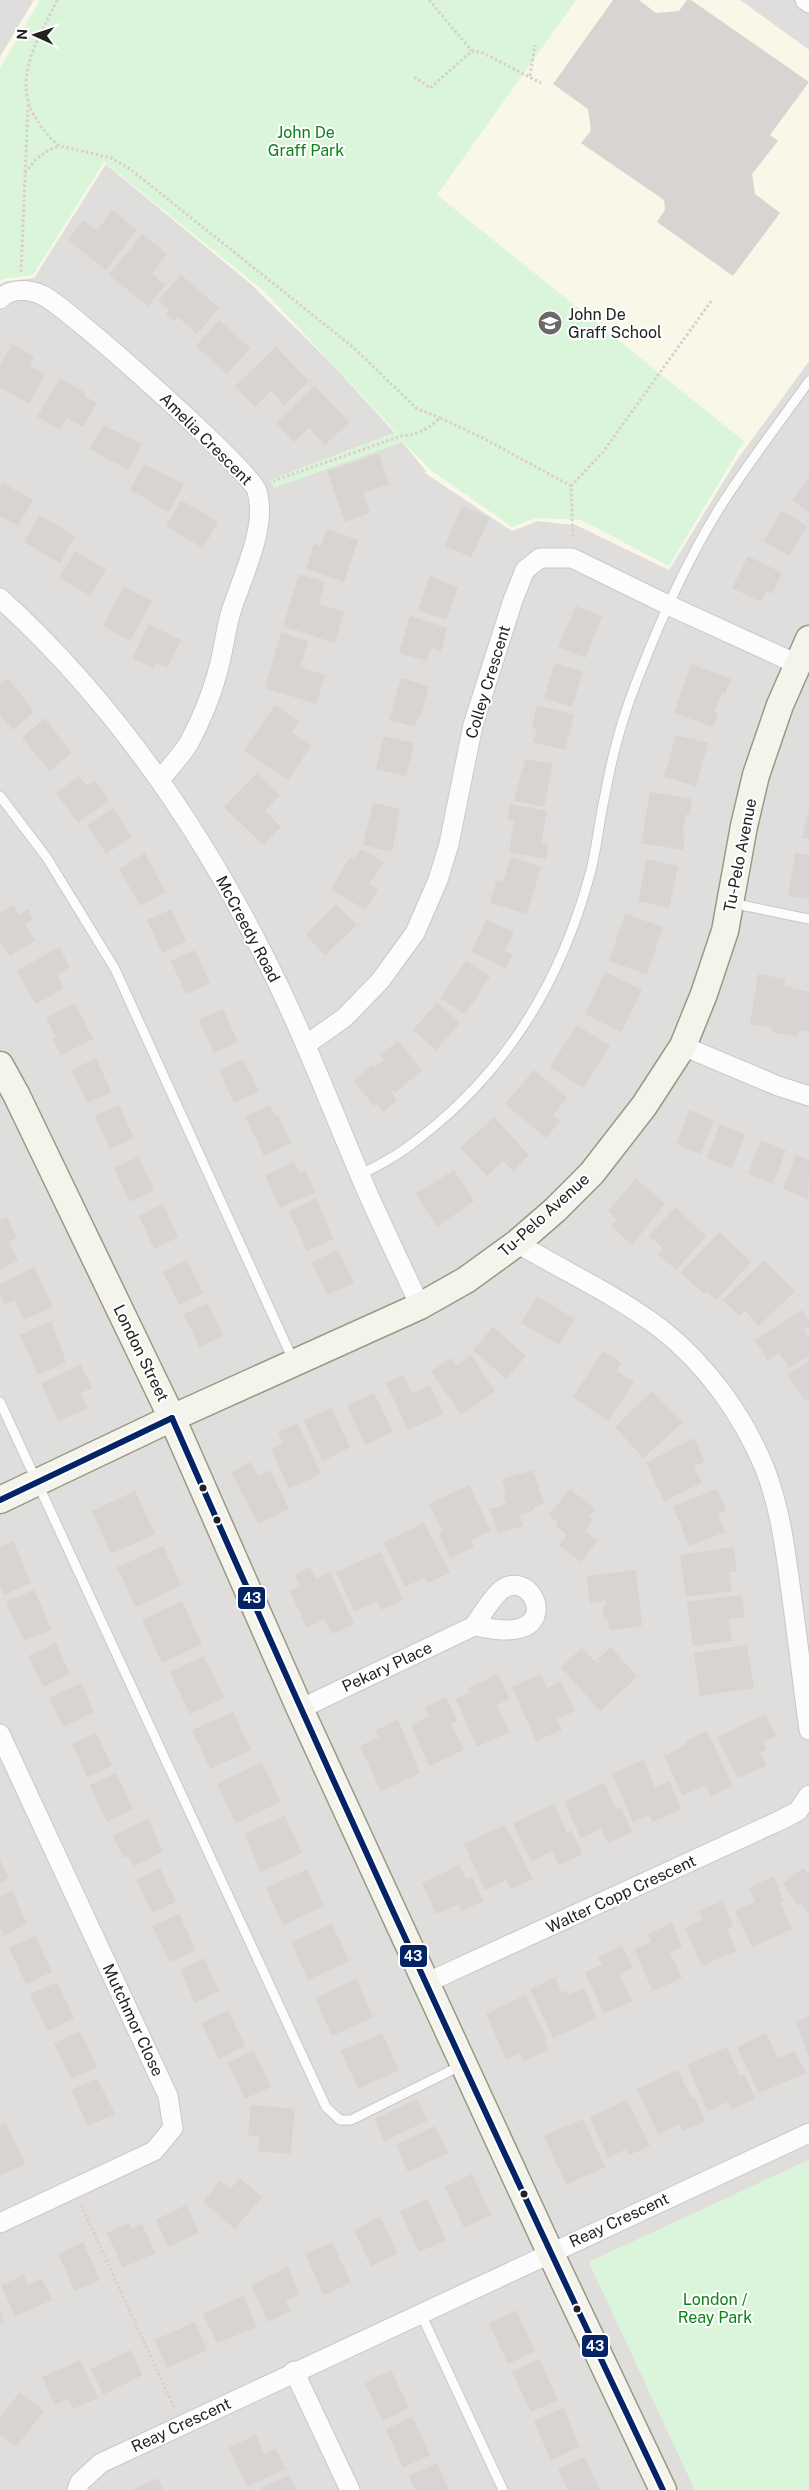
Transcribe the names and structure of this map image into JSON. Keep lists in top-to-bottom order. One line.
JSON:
{"streets":{"street":["Amelia Crescent","Colley Crescent","Tu-Pelo Avenue","McCreedy Road","London Street","Pekary Place","Walter Copp Crescent","Mutchmor Close","Reay Crescent"]},"crossings":[["Amelia Crescent","McCreedy Road"],["Colley Crescent","Tu-Pelo Avenue"],["Colley Crescent","McCreedy Road"],["Tu-Pelo Avenue","McCreedy Road"],["Tu-Pelo Avenue","London Street"],["London Street","Pekary Place"],["London Street","Walter Copp Crescent"],["London Street","Reay Crescent"]],"parks":["John De Graff Park","London / Reay Park"],"places":{"school or university":["John De Graff School"]},"lines":["transit line 43"],"north":"left"}
